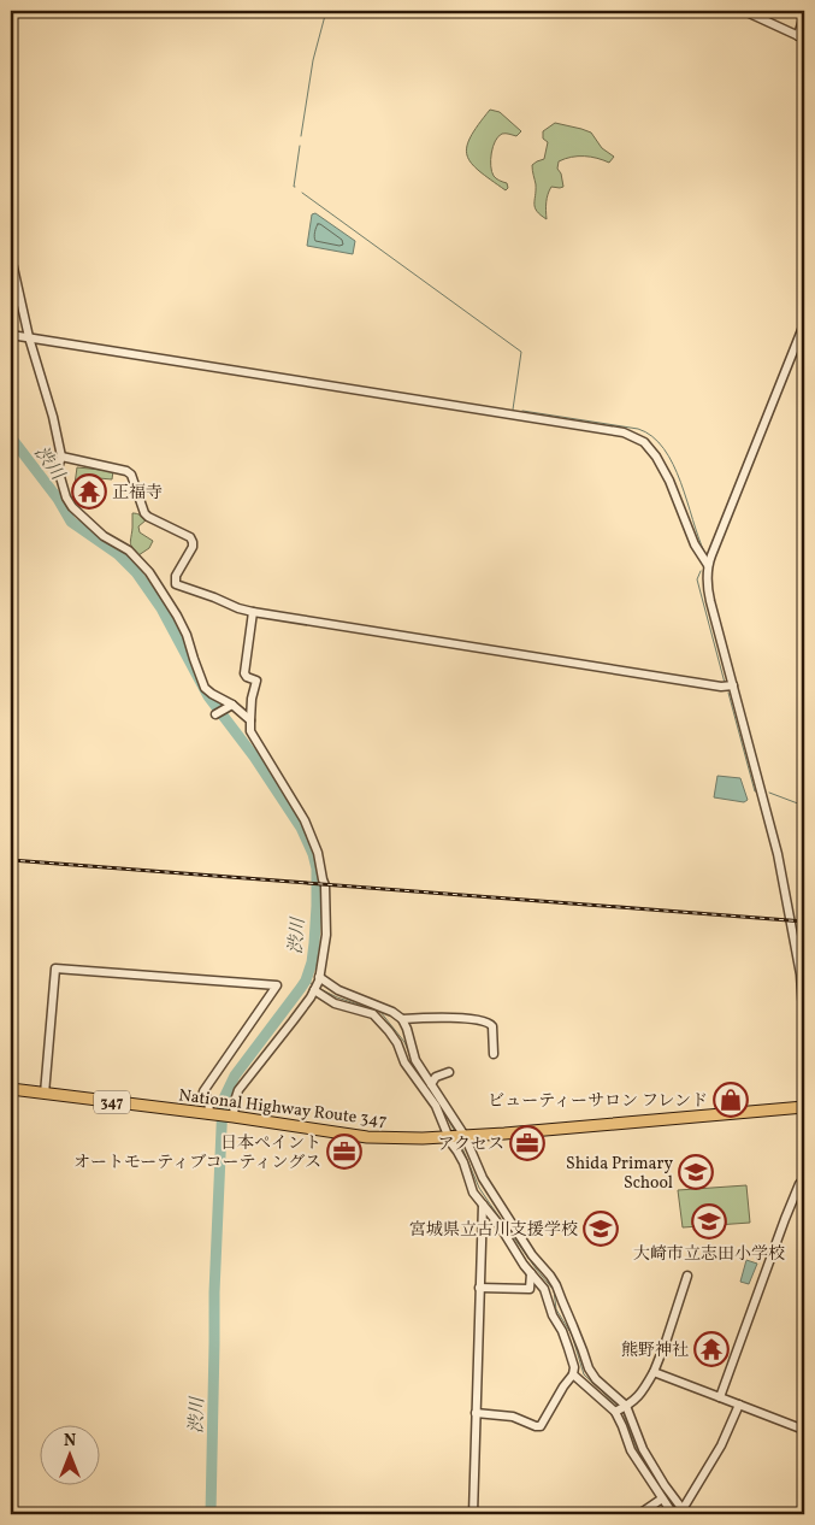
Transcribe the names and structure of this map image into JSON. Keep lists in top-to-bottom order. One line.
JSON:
{"streets":{"highway":["347","National Highway Route 347"]},"water":["渋川"],"places":{"temple":["正福寺","熊野神社"],"shop":["ビューティーサロン フレンド"],"office":["アクセス","日本ペイント オートモーティブコーティングス"],"school or university":["Shida Primary School","大崎市立志田小学校","宮城県立古川支援学校"]},"north":"top"}
